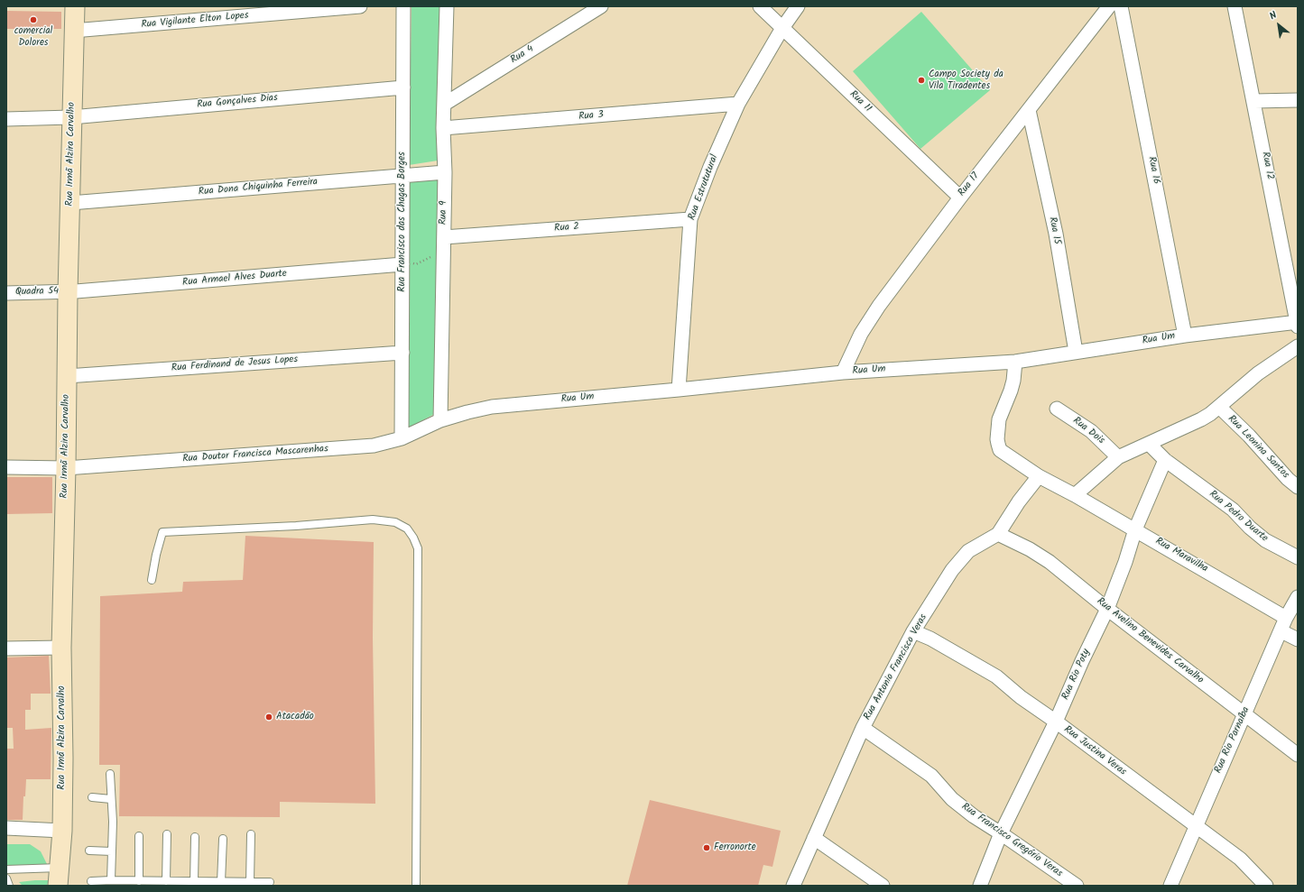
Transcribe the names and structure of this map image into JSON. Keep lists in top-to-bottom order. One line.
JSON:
{"streets":{"street":["Rua Vigilante Elton Lopes","Rua 4","Rua Gonçalves Dias","Rua 11","Rua 3","Rua Irmã Alzira Carvalho","Rua 12","Rua 16","Rua 17","Rua Dona Chiquinha Ferreira","Rua Estrututural","Rua 9","Rua Francisco das Chagas Borges","Rua 2","Rua 15","Rua Armael Alves Duarte","Quadra 54","Rua Um","Rua Ferdinand de Jesus Lopes","Rua Dois","Rua Leonina Santos","Rua Doutor Francisca Mascarenhas","Rua Pedro Duarte","Rua Maravilha","Rua Avelino Benevides Carvalho","Rua Antonio Francisco Veras","Rua Rio Poty","Rua Rio Parnaíba","Rua Justina Veras","Rua Francisco Gregório Veras"]},"crossings":[["Rua Vigilante Elton Lopes","Rua Irmã Alzira Carvalho"],["Rua 4","Rua 9"],["Rua Gonçalves Dias","Rua Irmã Alzira Carvalho"],["Rua Gonçalves Dias","Rua Francisco das Chagas Borges"],["Rua 11","Rua 17"],["Rua 11","Rua Estrututural"],["Rua 3","Rua Estrututural"],["Rua 3","Rua 9"],["Rua Irmã Alzira Carvalho","Rua Dona Chiquinha Ferreira"],["Rua Irmã Alzira Carvalho","Rua Armael Alves Duarte"],["Rua Irmã Alzira Carvalho","Quadra 54"],["Rua Irmã Alzira Carvalho","Rua Ferdinand de Jesus Lopes"],["Rua Irmã Alzira Carvalho","Rua Doutor Francisca Mascarenhas"],["Rua 12","Rua Um"],["Rua 16","Rua Um"],["Rua 17","Rua 15"],["Rua 17","Rua Um"],["Rua Dona Chiquinha Ferreira","Rua 9"],["Rua Dona Chiquinha Ferreira","Rua Francisco das Chagas Borges"],["Rua Estrututural","Rua 2"],["Rua Estrututural","Rua Um"],["Rua 9","Rua 2"],["Rua 9","Rua Um"],["Rua 9","Rua Doutor Francisca Mascarenhas"],["Rua Francisco das Chagas Borges","Rua Armael Alves Duarte"],["Rua Francisco das Chagas Borges","Rua Ferdinand de Jesus Lopes"],["Rua Francisco das Chagas Borges","Rua Doutor Francisca Mascarenhas"],["Rua 15","Rua Um"],["Rua Armael Alves Duarte","Quadra 54"],["Rua Um","Rua Doutor Francisca Mascarenhas"],["Rua Pedro Duarte","Rua Rio Poty"],["Rua Maravilha","Rua Antonio Francisco Veras"],["Rua Maravilha","Rua Rio Poty"],["Rua Maravilha","Rua Rio Parnaíba"],["Rua Avelino Benevides Carvalho","Rua Antonio Francisco Veras"],["Rua Avelino Benevides Carvalho","Rua Rio Poty"],["Rua Avelino Benevides Carvalho","Rua Rio Parnaíba"],["Rua Antonio Francisco Veras","Rua Justina Veras"],["Rua Antonio Francisco Veras","Rua Francisco Gregório Veras"],["Rua Rio Poty","Rua Justina Veras"],["Rua Rio Poty","Rua Francisco Gregório Veras"],["Rua Rio Parnaíba","Rua Justina Veras"]],"places":["comercial Dolores","Campo Society da Vila Tiradentes","Atacadão","Ferronorte"],"north":"top left"}
